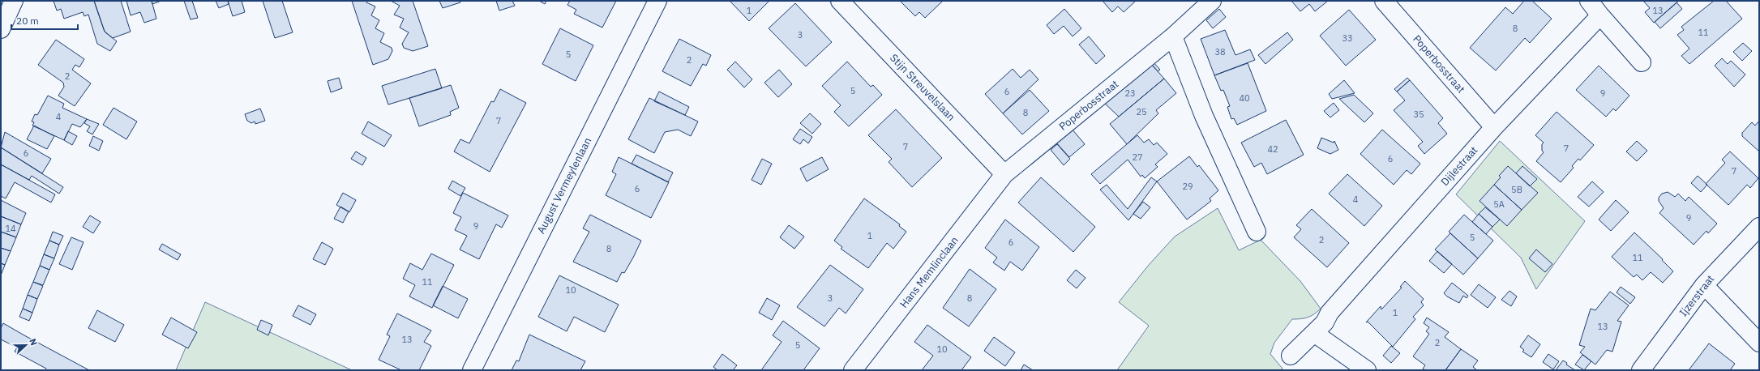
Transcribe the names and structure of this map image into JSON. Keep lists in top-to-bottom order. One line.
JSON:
{"streets":{"street":["Poperbosstraat","Stijn Streuvelslaan","Dijlestraat","August Vermeylenlaan","Hans Memlinclaan","Ijzerstraat"]},"crossings":[["Poperbosstraat","Stijn Streuvelslaan"],["Poperbosstraat","Dijlestraat"],["Poperbosstraat","Hans Memlinclaan"],["Stijn Streuvelslaan","Hans Memlinclaan"]],"house_numbers":["1","13","8","11","3","33","38","5","2","2","5","6","23","9","40","25","8","35","4","7","7","7","42","6","27","6","7","29","6","5B","4","5A","9","9","14","1","5","2","6","8","11","11","10","3","8","1","13","13","2","5","10"],"scale_bar":"20 m","north":"right"}
